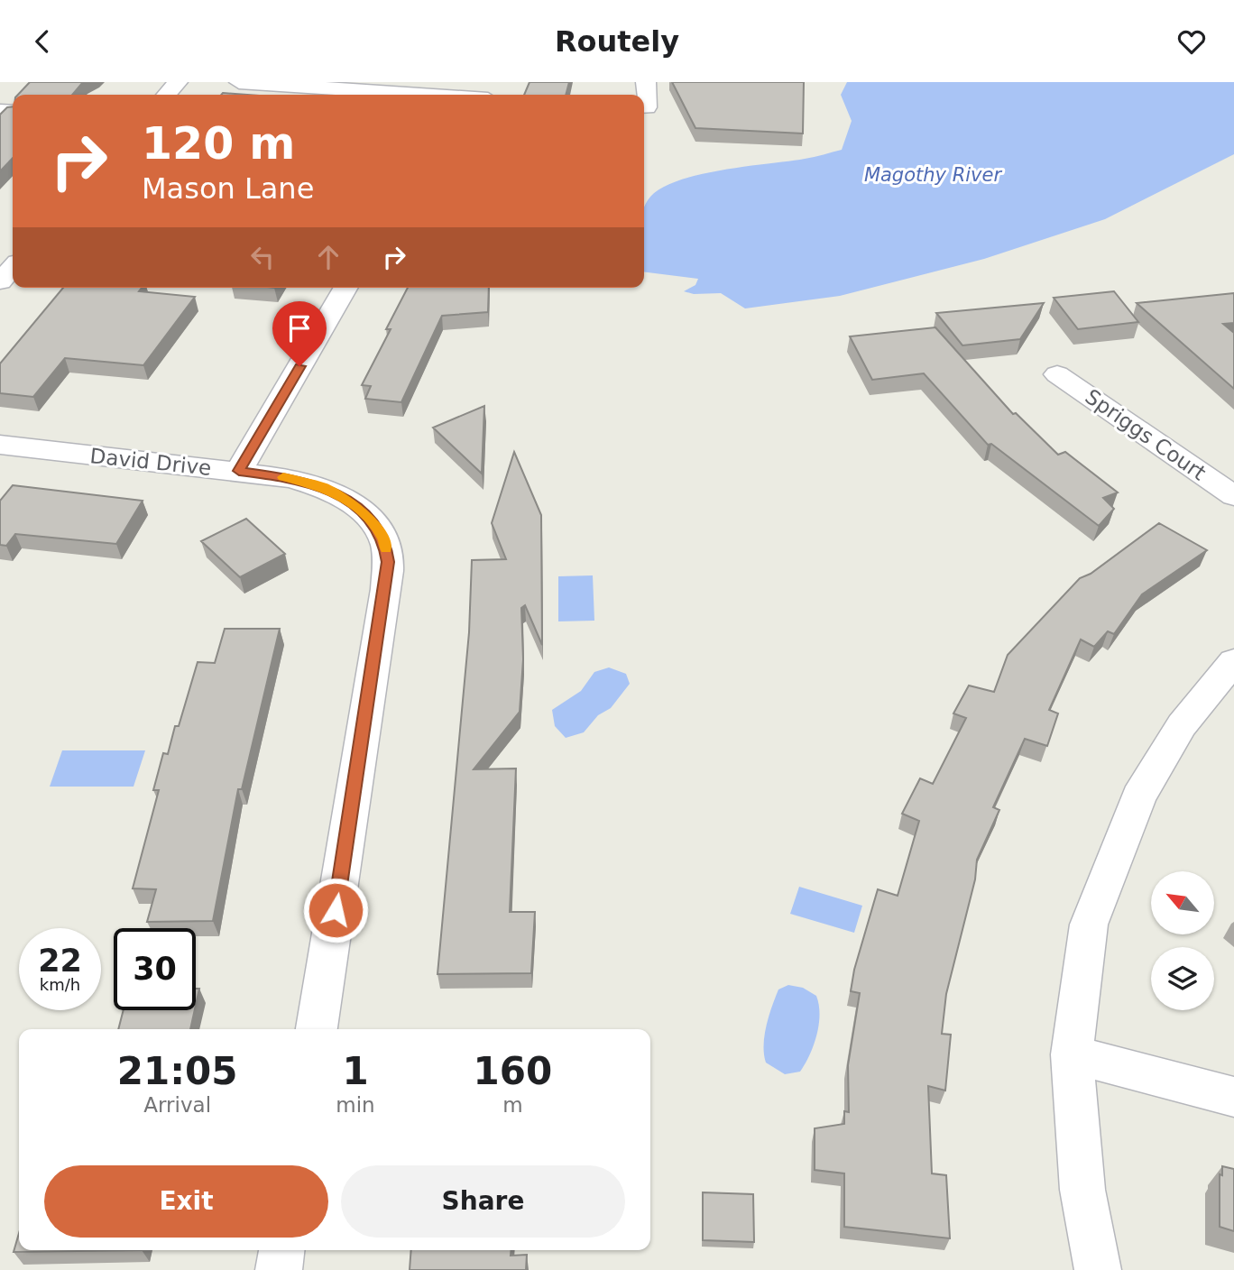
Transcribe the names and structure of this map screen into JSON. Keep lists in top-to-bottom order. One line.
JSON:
{"streets":{"street":["Spriggs Court","David Drive"]},"water":["Magothy River"],"north":"top left","page":{"header":"Routely","turn":["120 m","Mason Lane"],"speed":"22 km/h","limit":"30","eta":["21:05","Arrival","1","min","160","m"],"buttons":["Exit","Share"]}}
